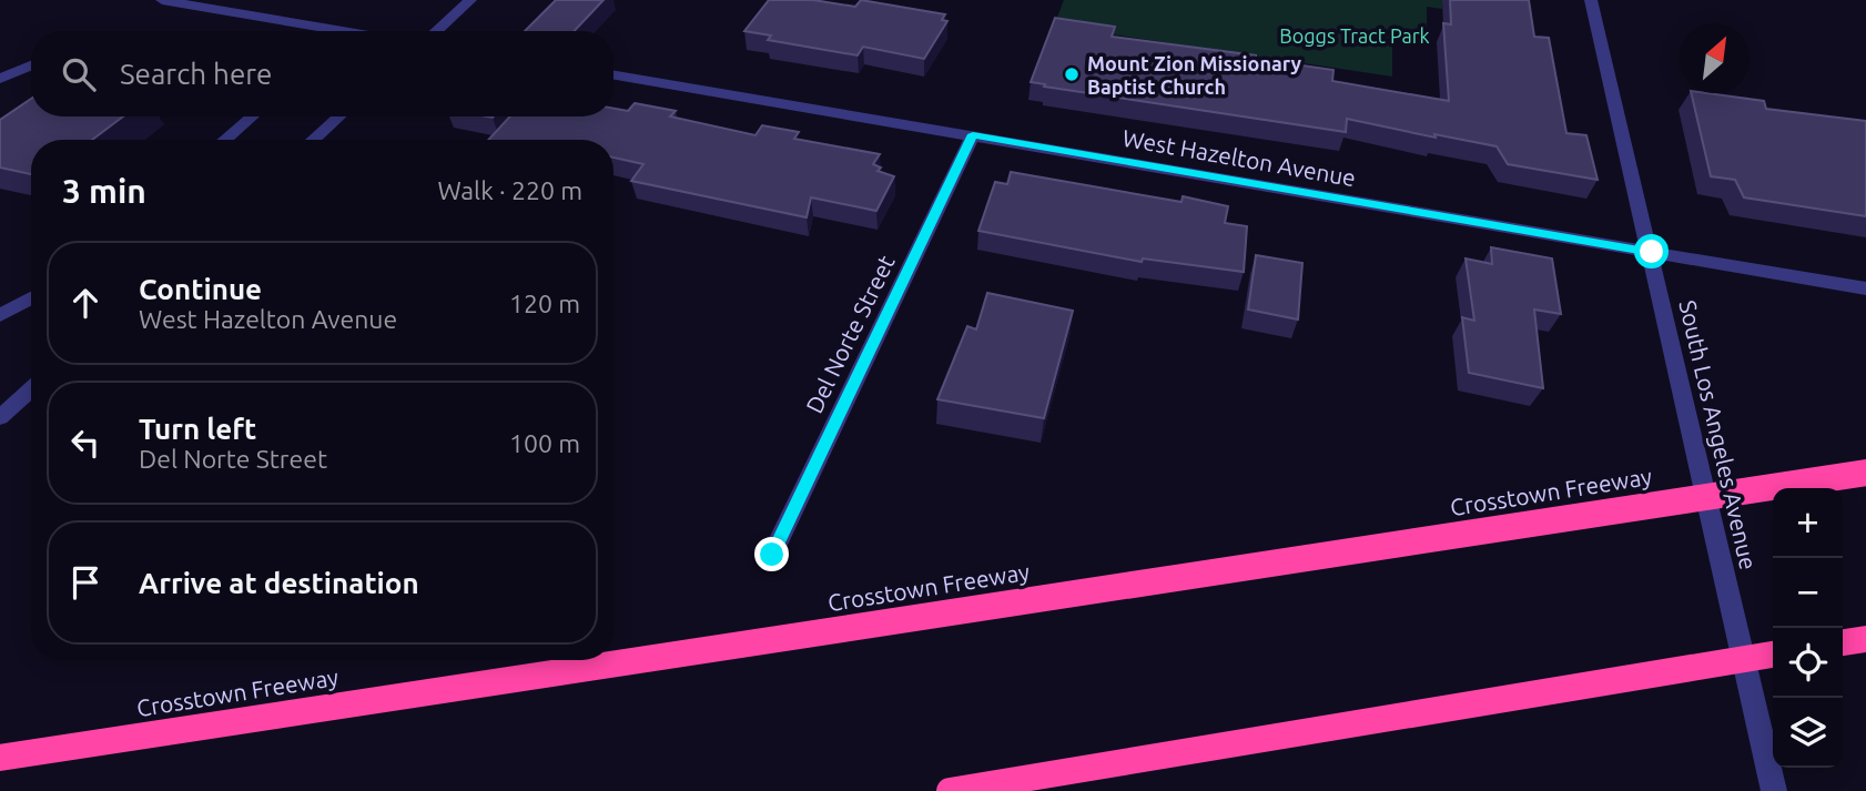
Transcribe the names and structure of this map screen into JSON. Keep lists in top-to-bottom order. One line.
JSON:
{"streets":{"highway":["Crosstown Freeway"],"street":["West Hazelton Avenue","Del Norte Street","South Los Angeles Avenue"]},"crossings":[["West Hazelton Avenue","Del Norte Street"],["West Hazelton Avenue","South Los Angeles Avenue"]],"parks":["Boggs Tract Park"],"places":["Mount Zion Missionary Baptist Church"],"north":"top right","page":{"search":"Search here","heading":["3 min","Walk · 220 m"],"list":[["Continue","West Hazelton Avenue","120 m"],["Turn left","Del Norte Street","100 m"],"Arrive at destination"],"map_buttons":["+","−"]}}
